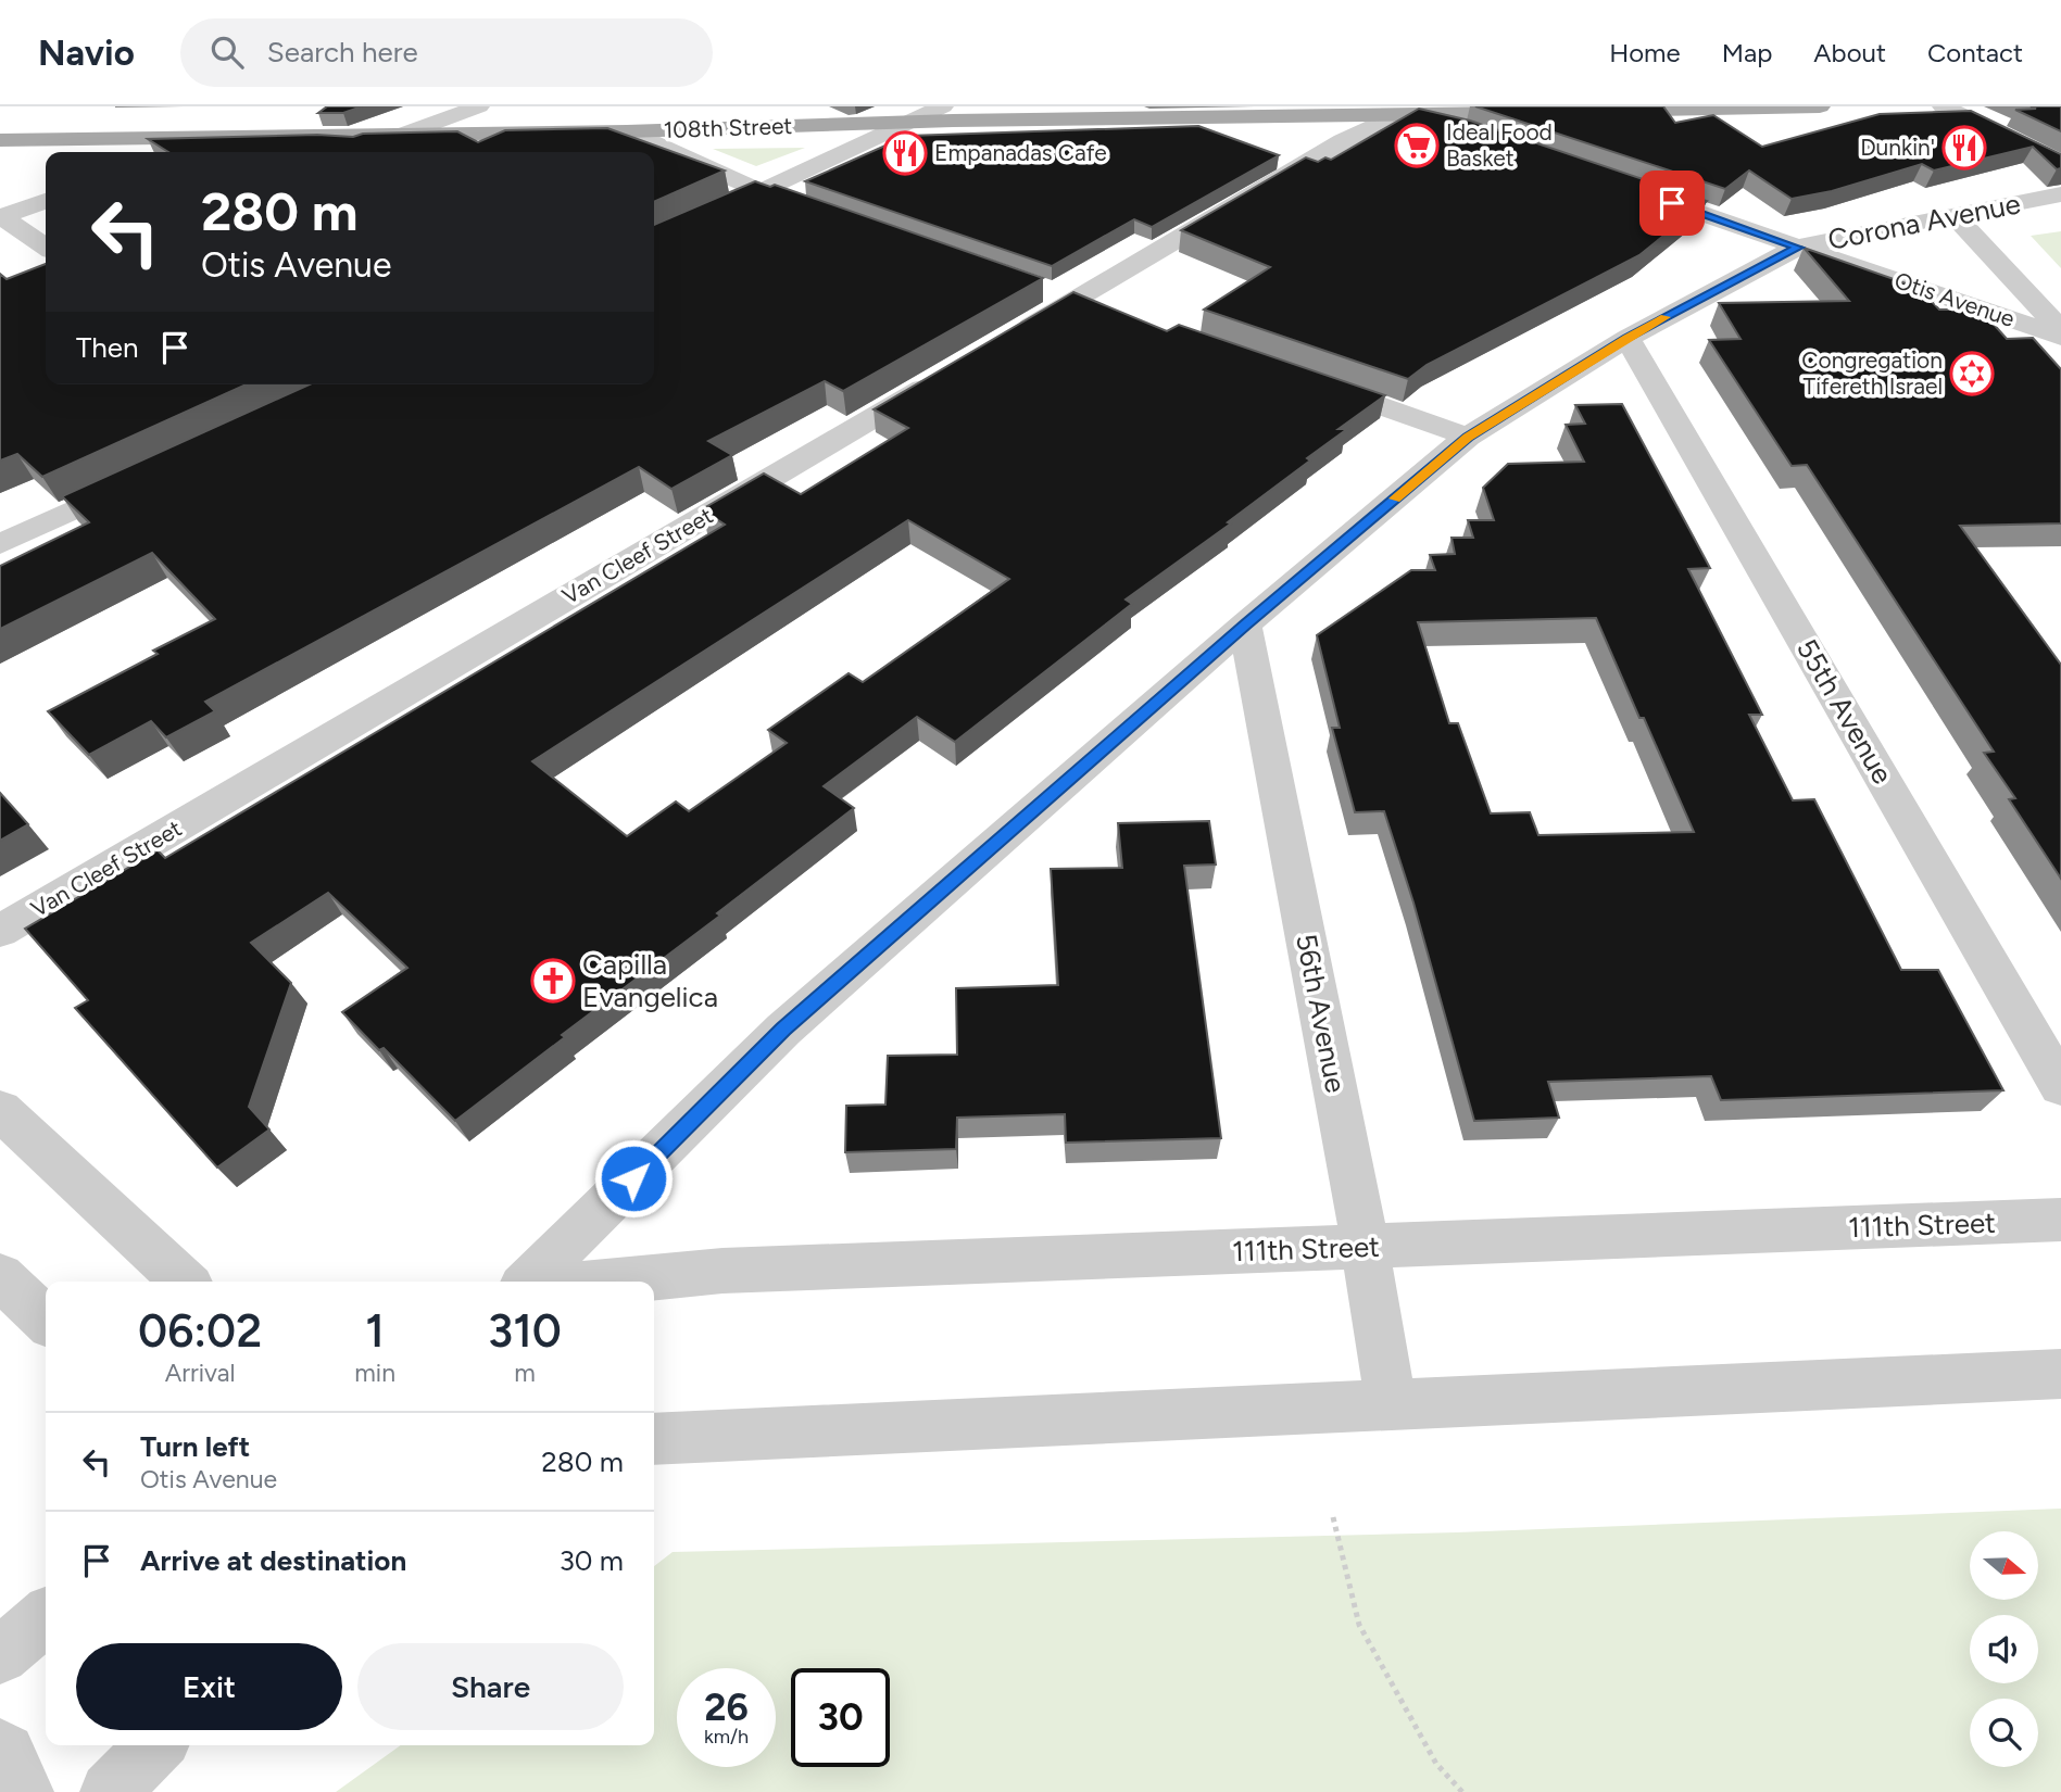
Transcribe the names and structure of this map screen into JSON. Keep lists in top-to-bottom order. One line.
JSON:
{"streets":{"main road":["108th Street"],"street":["Corona Avenue","Otis Avenue","Van Cleef Street","55th Avenue","56th Avenue","111th Street"]},"crossings":[["Corona Avenue","Otis Avenue"],["Corona Avenue","55th Avenue"],["Corona Avenue","56th Avenue"],["56th Avenue","111th Street"]],"places":{"supermarket":["Ideal Food Basket"],"restaurant":["Dunkin'","Empanadas Cafe"],"synagogue":["Congregation Tifereth Israel"],"church":["Capilla Evangelica"]},"north":"right","page":{"header":"Navio","search":"Search here","nav":["Home","Map","About","Contact"],"turn":["280 m","Otis Avenue"],"then":"Then","eta":["06:02","Arrival","1","min","310","m"],"list":[{"name":"Turn left","note":"Otis Avenue","value":"280 m"},{"name":"Arrive at destination","value":"30 m"}],"buttons":["Exit","Share"],"speed":"26 km/h","limit":"30"}}
